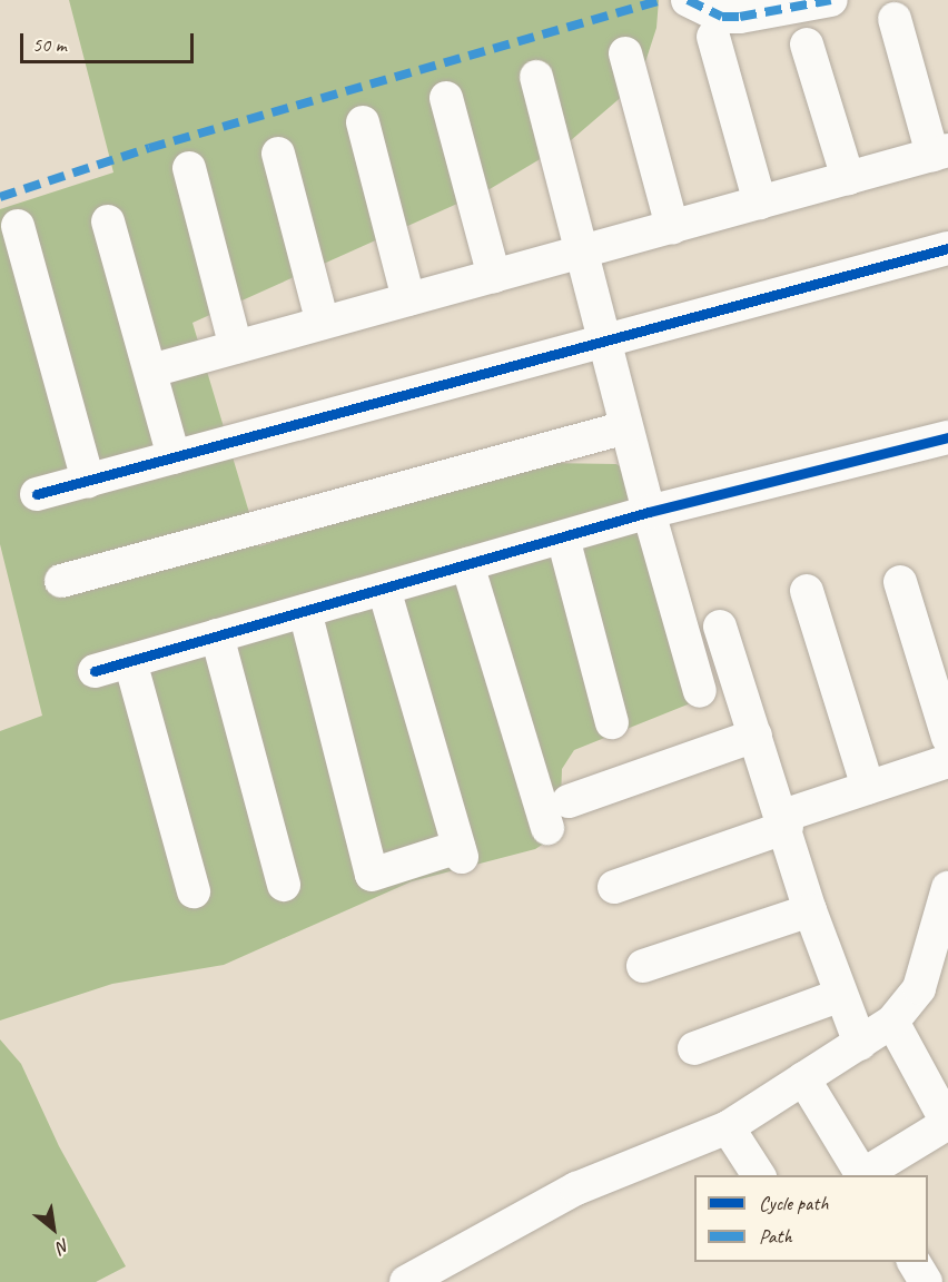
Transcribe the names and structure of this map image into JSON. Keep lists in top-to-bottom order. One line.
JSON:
{"legend":["Cycle path","Path"],"scale_bar":"50 m","north":"bottom right"}
